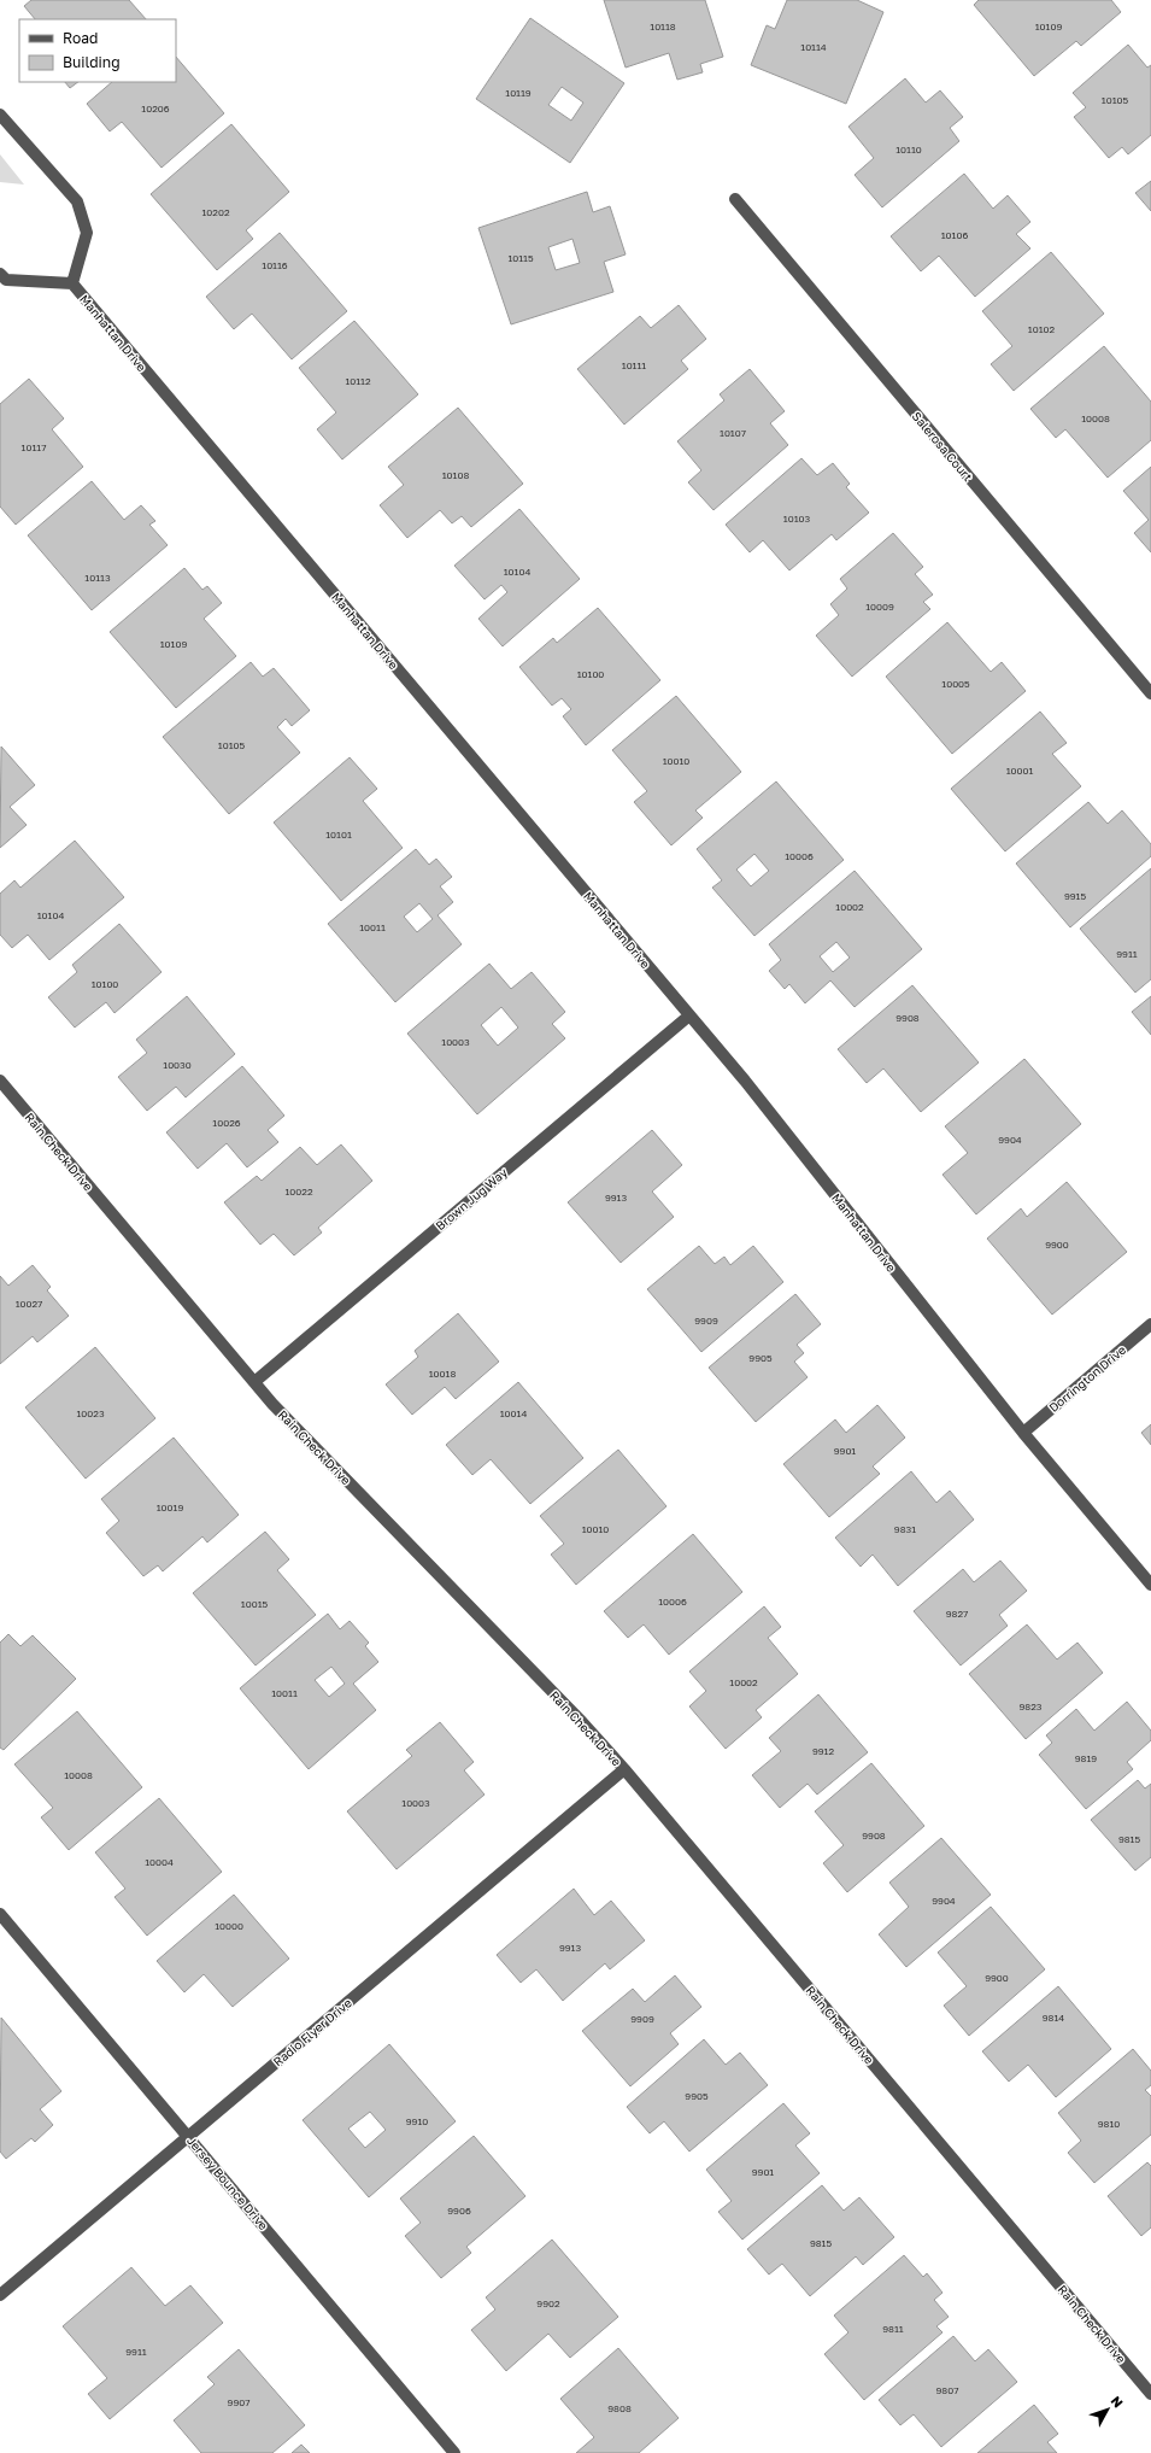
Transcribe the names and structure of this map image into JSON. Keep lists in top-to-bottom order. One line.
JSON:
{"streets":{"street":["Manhattan Drive","Salerosa Court","Rain Check Drive","Brown Jug Way","Dorrington Drive","Radio Flyer Drive","Jersey Bounce Drive"]},"crossings":[["Manhattan Drive","Brown Jug Way"],["Manhattan Drive","Dorrington Drive"],["Rain Check Drive","Brown Jug Way"],["Rain Check Drive","Radio Flyer Drive"],["Radio Flyer Drive","Jersey Bounce Drive"]],"house_numbers":["10118","10109","10114","10119","10105","10206","10110","10202","10106","10115","10116","10102","10111","10112","10008","10107","10117","10108","10103","10104","10113","10009","10109","10100","10005","10105","10010","10001","10101","10006","9915","10002","10104","10011","9911","10100","9908","10003","10030","10026","9904","10022","9913","9900","10027","9909","9905","10018","10023","10014","9901","10019","10010","9831","10006","10015","9827","10002","10011","9823","9912","9819","10008","10003","9908","9815","10004","9904","10000","9913","9900","9814","9909","9905","9910","9810","9901","9906","9815","9902","9811","9911","9807","9907","9808"],"legend":["Road","Building"],"north":"top right"}
